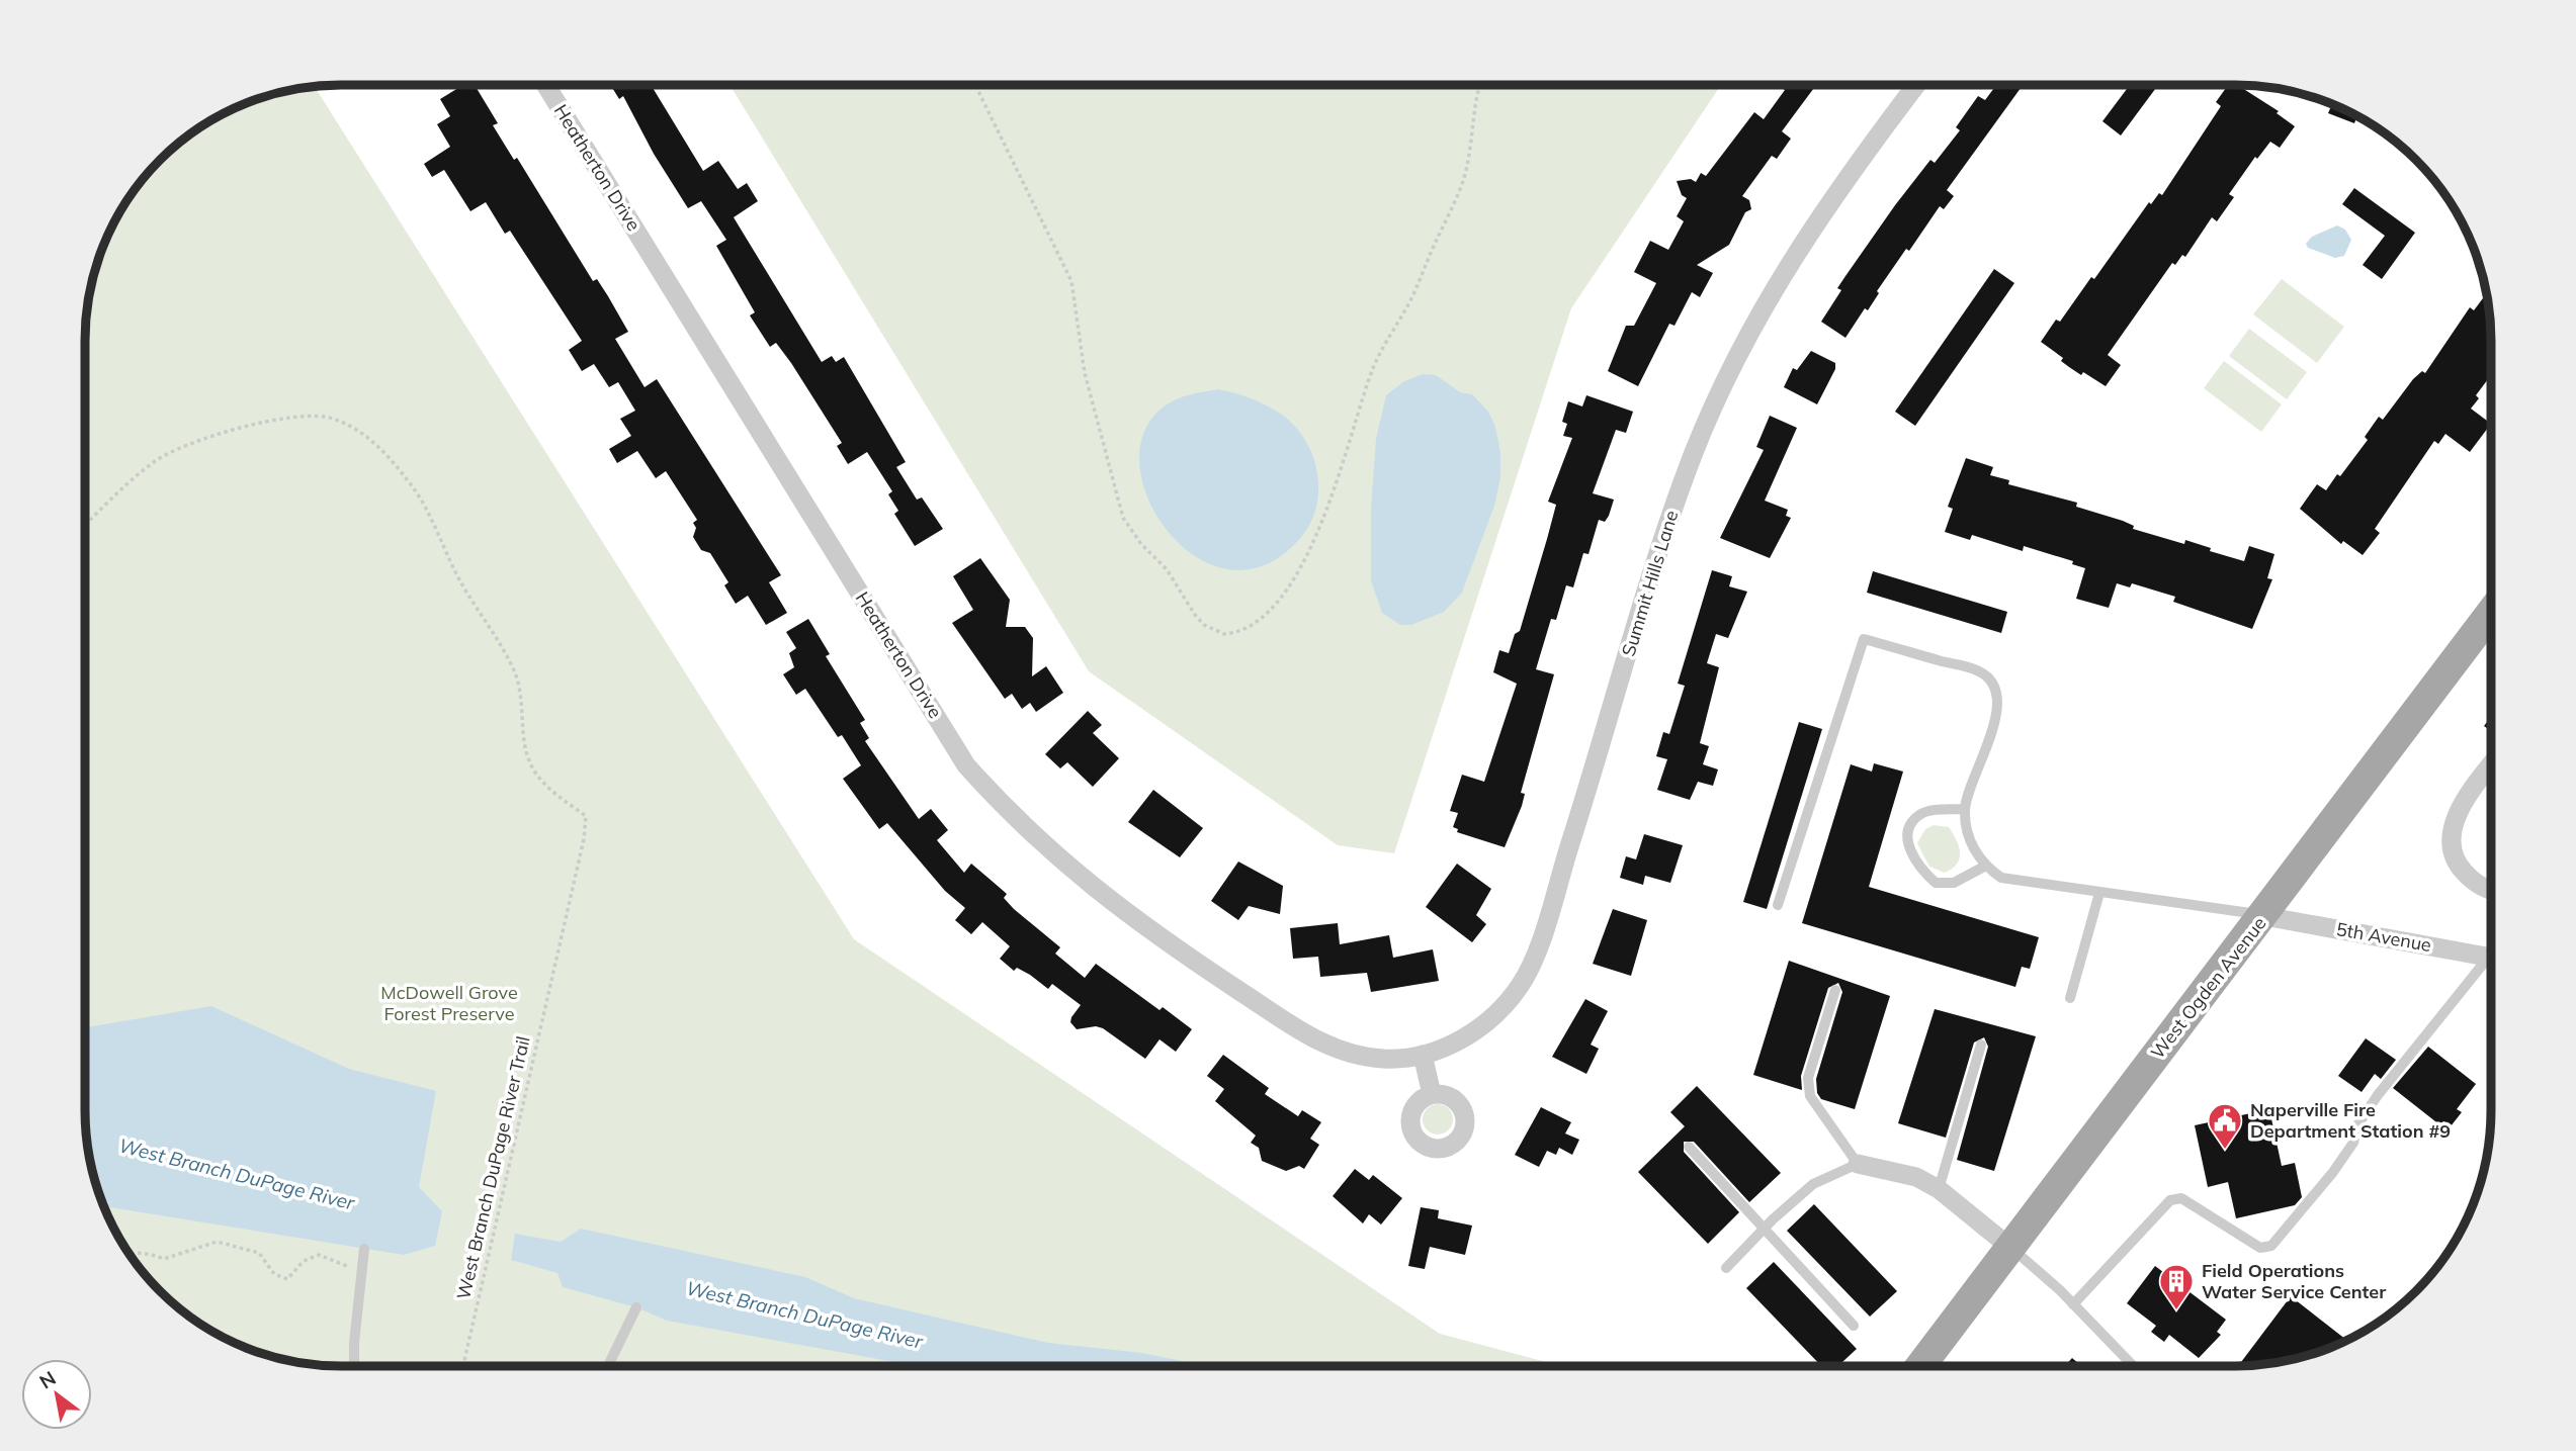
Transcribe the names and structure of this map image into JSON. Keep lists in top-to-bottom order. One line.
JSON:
{"streets":{"main road":["West Ogden Avenue"],"street":["Heatherton Drive","Summit Hills Lane","5th Avenue"],"path":["West Branch DuPage River Trail"]},"crossings":[["Heatherton Drive","Summit Hills Lane"],["5th Avenue","West Ogden Avenue"]],"water":["West Branch DuPage River"],"parks":["McDowell Grove Forest Preserve"],"places":{"public building":["Naperville Fire Department Station #9"],"building":["Field Operations Water Service Center"]},"north":"top left"}
